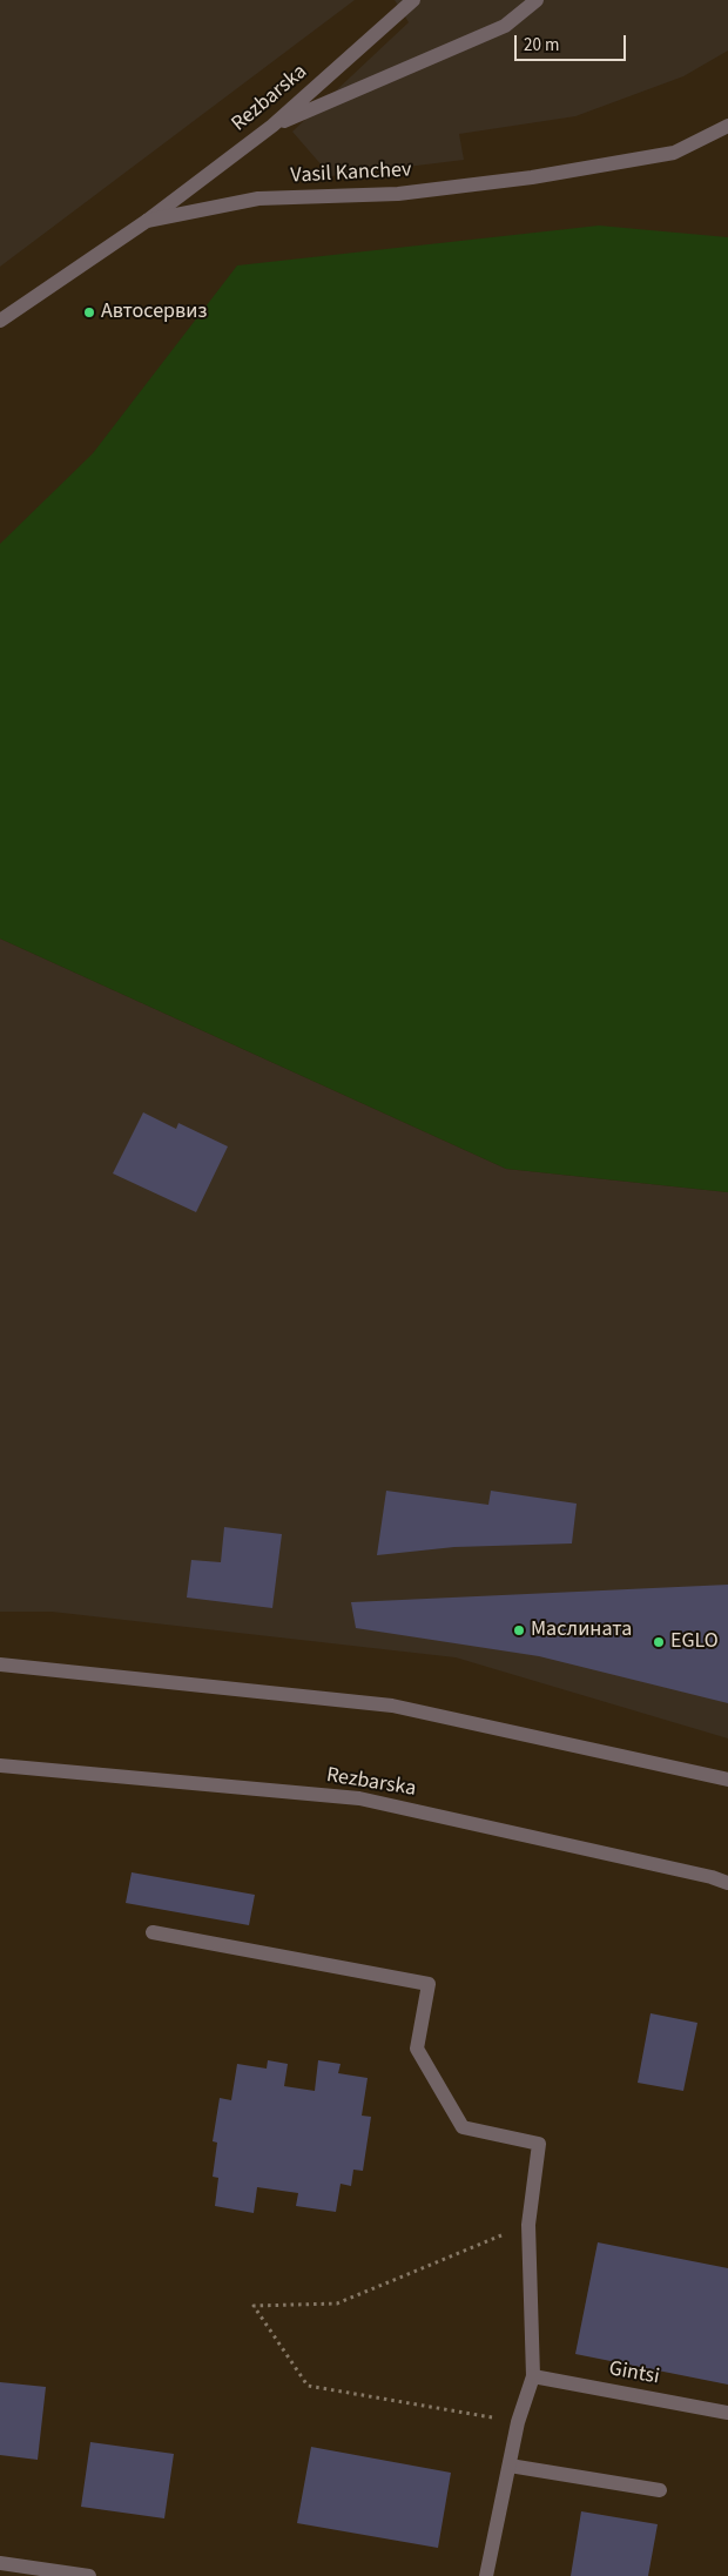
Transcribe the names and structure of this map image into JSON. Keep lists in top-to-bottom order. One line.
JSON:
{"streets":{"street":["Rezbarska","Vasil Kanchev","Gintsi"]},"crossings":[["Rezbarska","Vasil Kanchev"]],"places":["Автосервиз","Маслината","EGLO"],"scale_bar":"20 m"}
